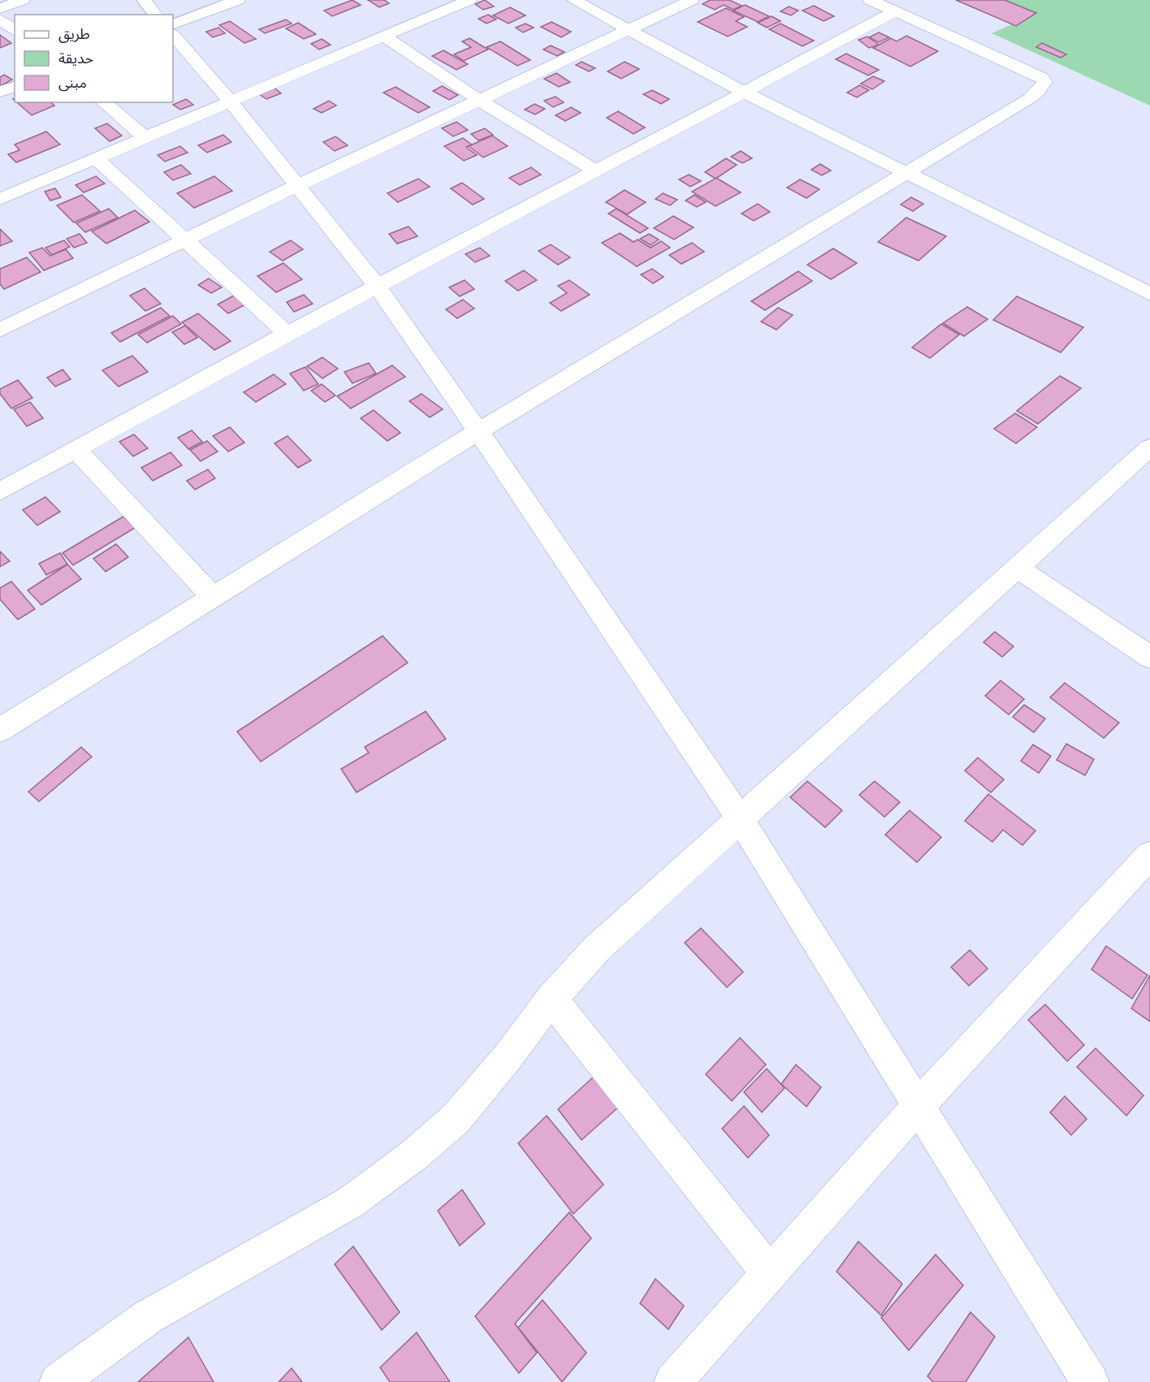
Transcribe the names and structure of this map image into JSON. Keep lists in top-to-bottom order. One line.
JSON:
{"legend":["طريق","حديقة","مبنى"]}
